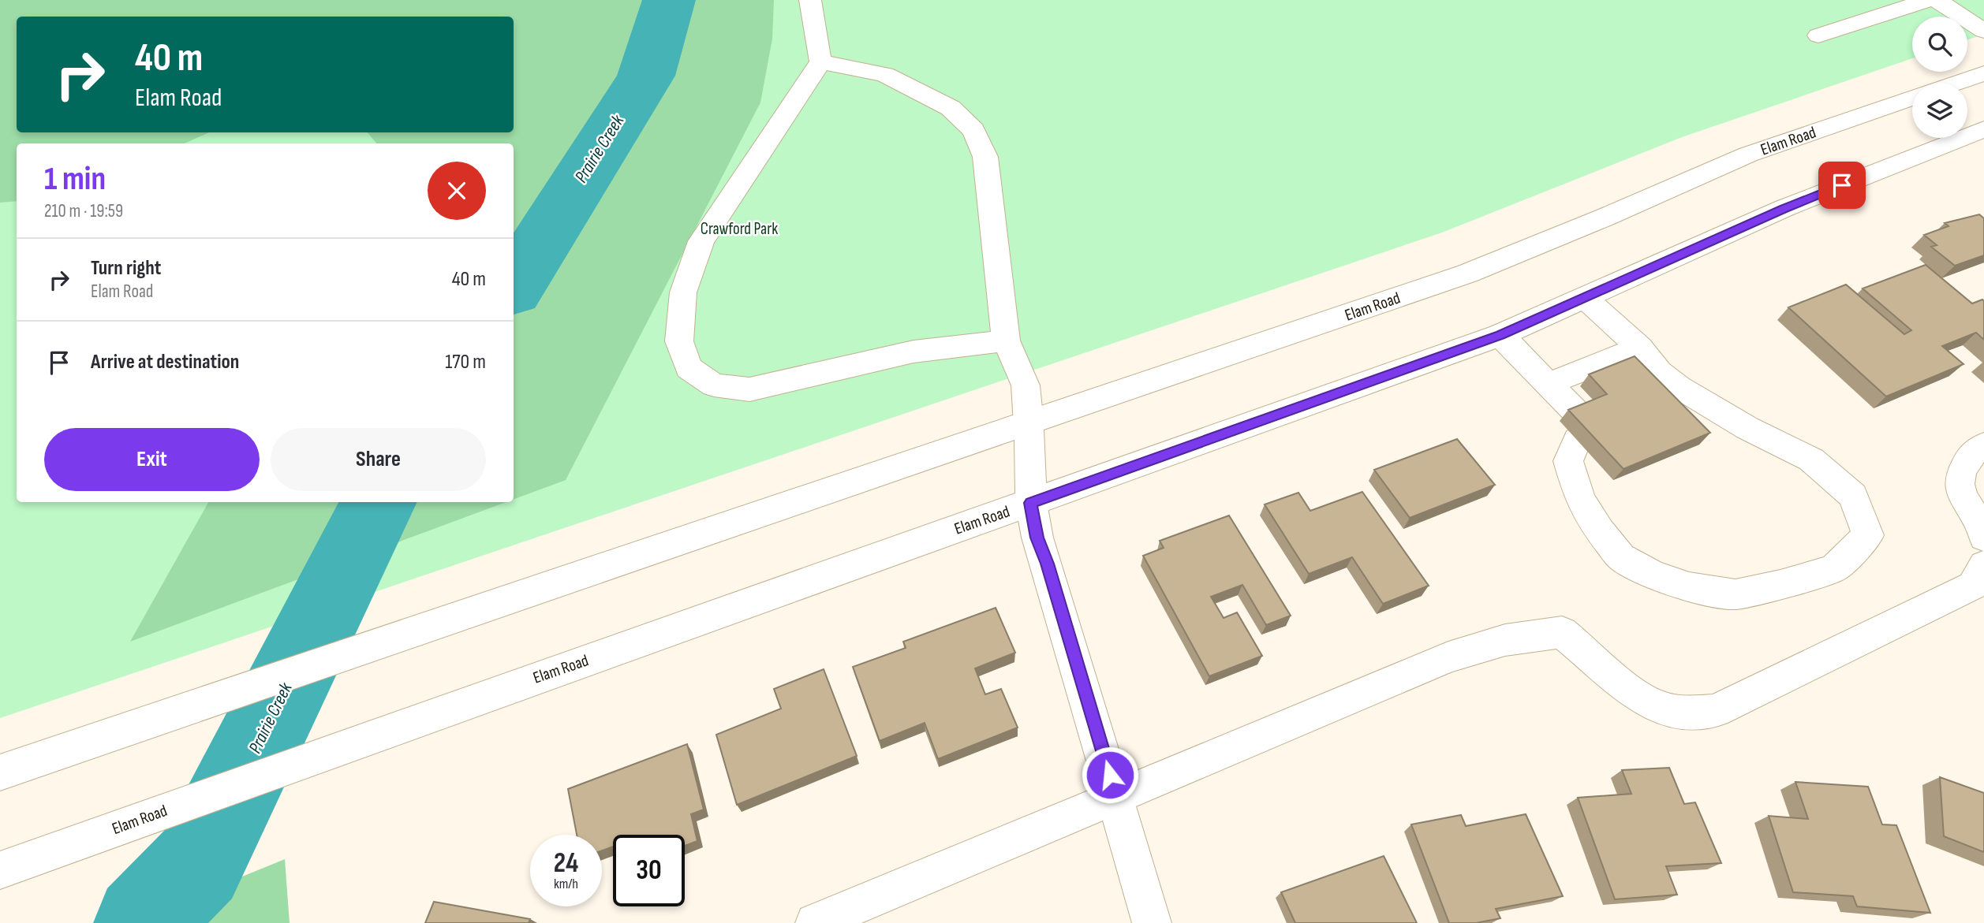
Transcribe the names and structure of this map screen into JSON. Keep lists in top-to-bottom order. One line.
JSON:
{"streets":{"main road":["Elam Road"]},"water":["Prairie Creek"],"parks":["Crawford Park"],"page":{"turn":["40 m","Elam Road"],"heading":["1 min","210 m · 19:59"],"list":[{"name":"Turn right","note":"Elam Road","value":"40 m"},{"name":"Arrive at destination","value":"170 m"}],"buttons":["Exit","Share"],"speed":"24 km/h","limit":"30"}}
